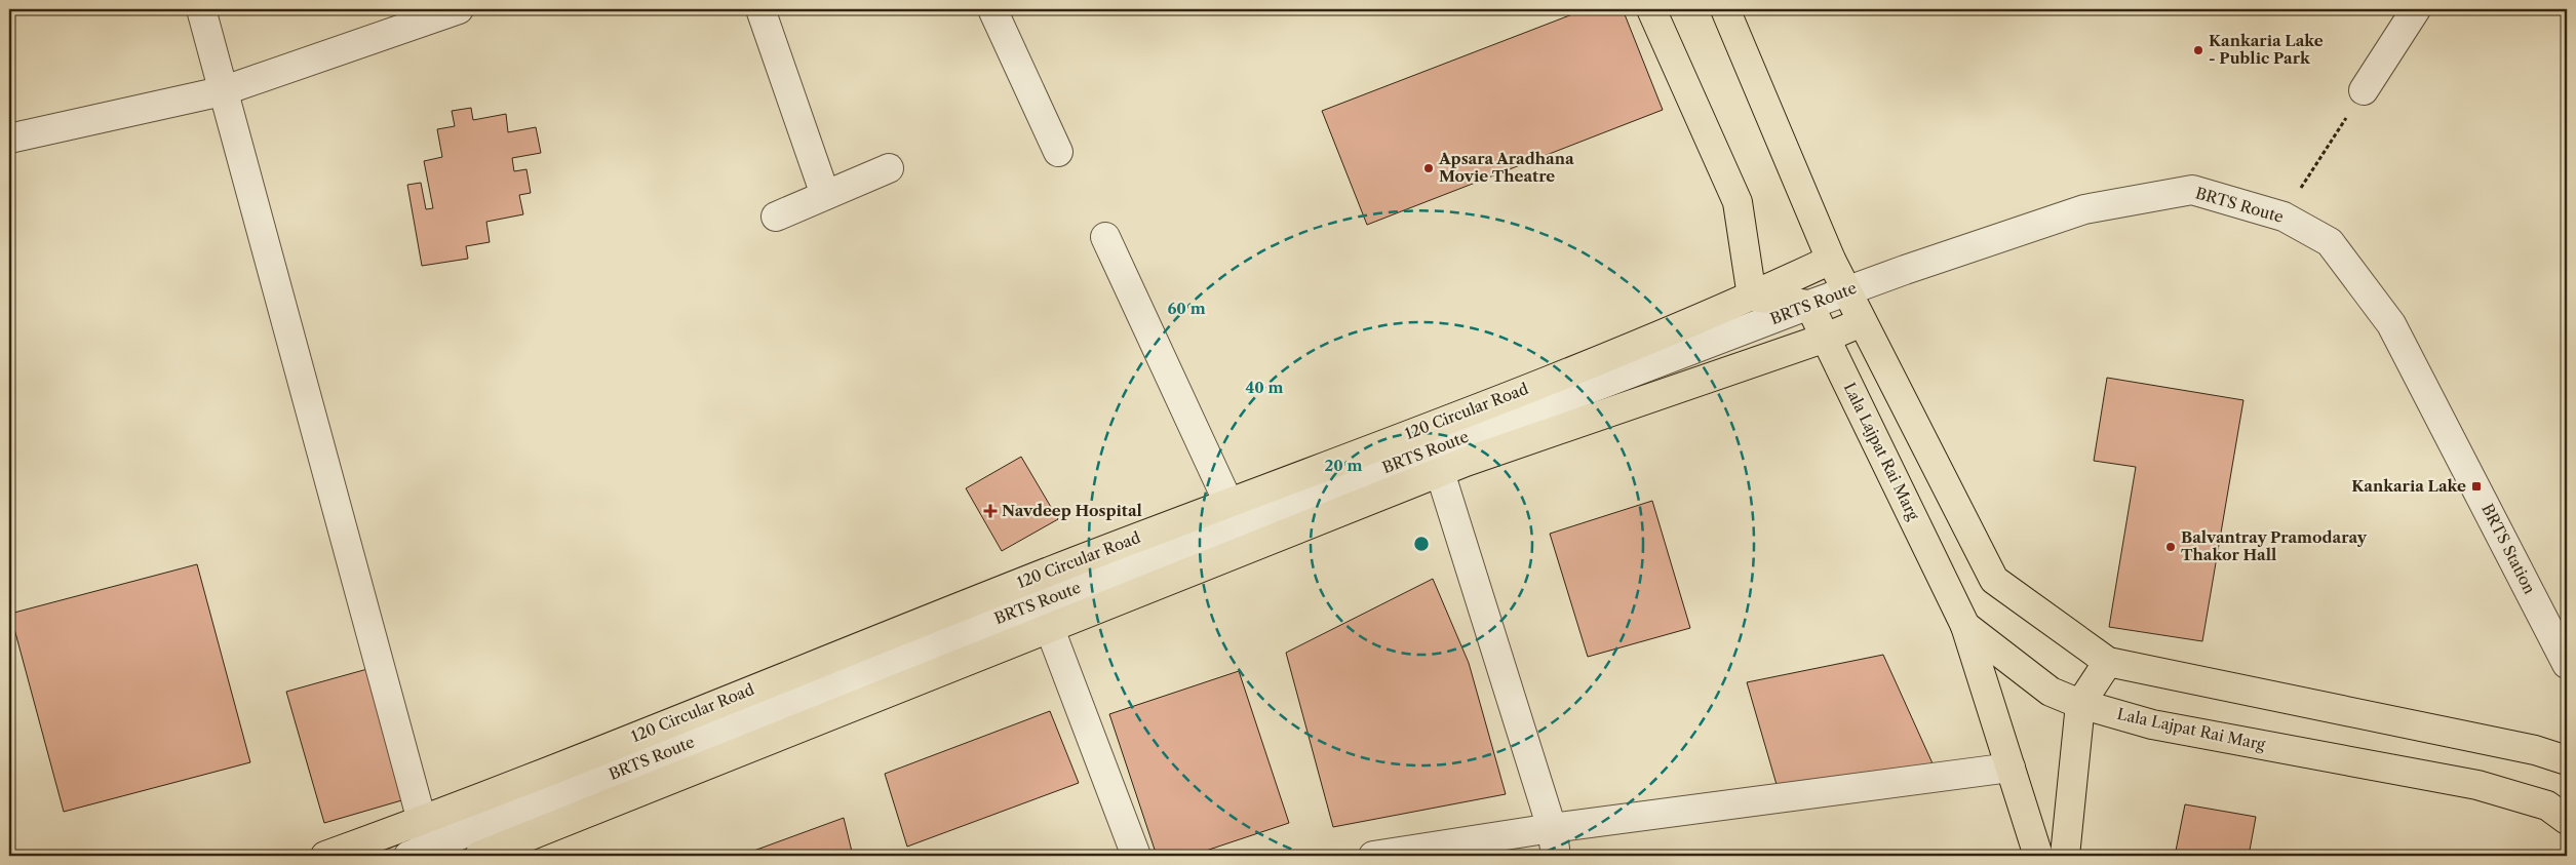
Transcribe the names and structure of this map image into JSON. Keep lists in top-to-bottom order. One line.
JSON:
{"streets":{"main road":["120 Circular Road","Lala Lajpat Rai Marg"],"street":["BRTS Route","BRTS Station"]},"crossings":[["BRTS Route","Lala Lajpat Rai Marg"],["BRTS Route","BRTS Station"]],"places":{"other":["Kankaria Lake - Public Park","Apsara Aradhana Movie Theatre","Balvantray Pramodaray Thakor Hall"],"transit":["Kankaria Lake"],"health":["Navdeep Hospital"]},"rings":["60 m","40 m","20 m"]}
